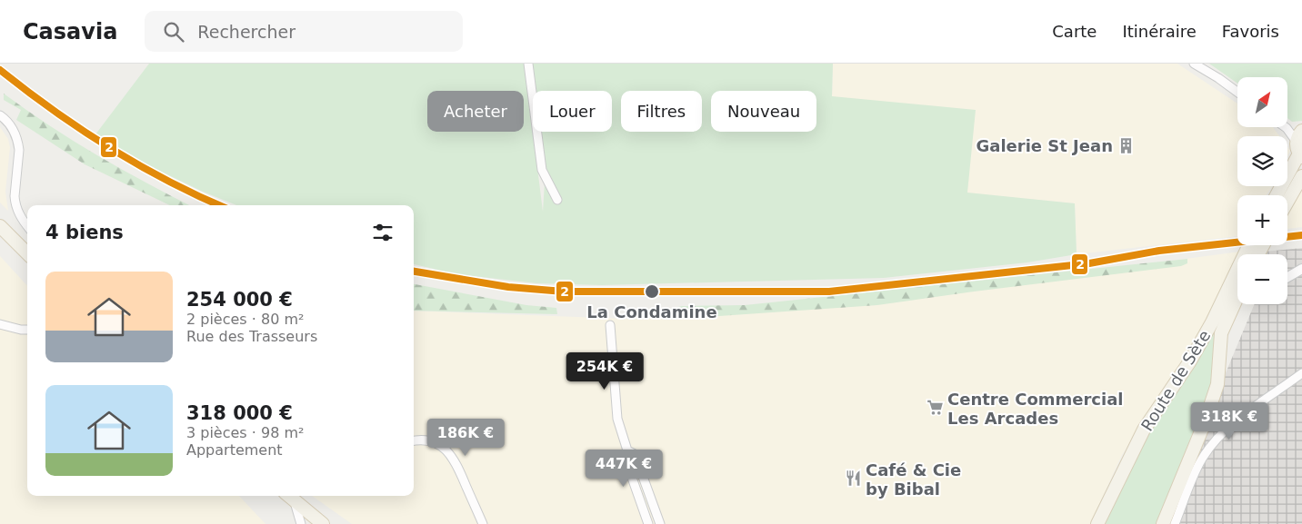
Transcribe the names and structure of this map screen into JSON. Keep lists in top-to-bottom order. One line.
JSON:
{"streets":{"main road":["Route de Sète"]},"places":{"building":["Galerie St Jean"],"other":["La Condamine"],"supermarket":["Centre Commercial Les Arcades"],"restaurant":["Café & Cie by Bibal"]},"lines":["tram line 2"],"north":"top right","page":{"header":"Casavia","search":"Rechercher","nav":["Carte","Itinéraire","Favoris"],"map_buttons":["+","−"],"chip":["Acheter","Louer","Filtres","Nouveau"],"heading":"4 biens","list":[{"name":"254 000 €","note":"2 pièces · 80 m² · Rue des Trasseurs"},{"name":"318 000 €","note":"3 pièces · 98 m² · Appartement"}],"price":["254K €","318K €","186K €","447K €"]}}
